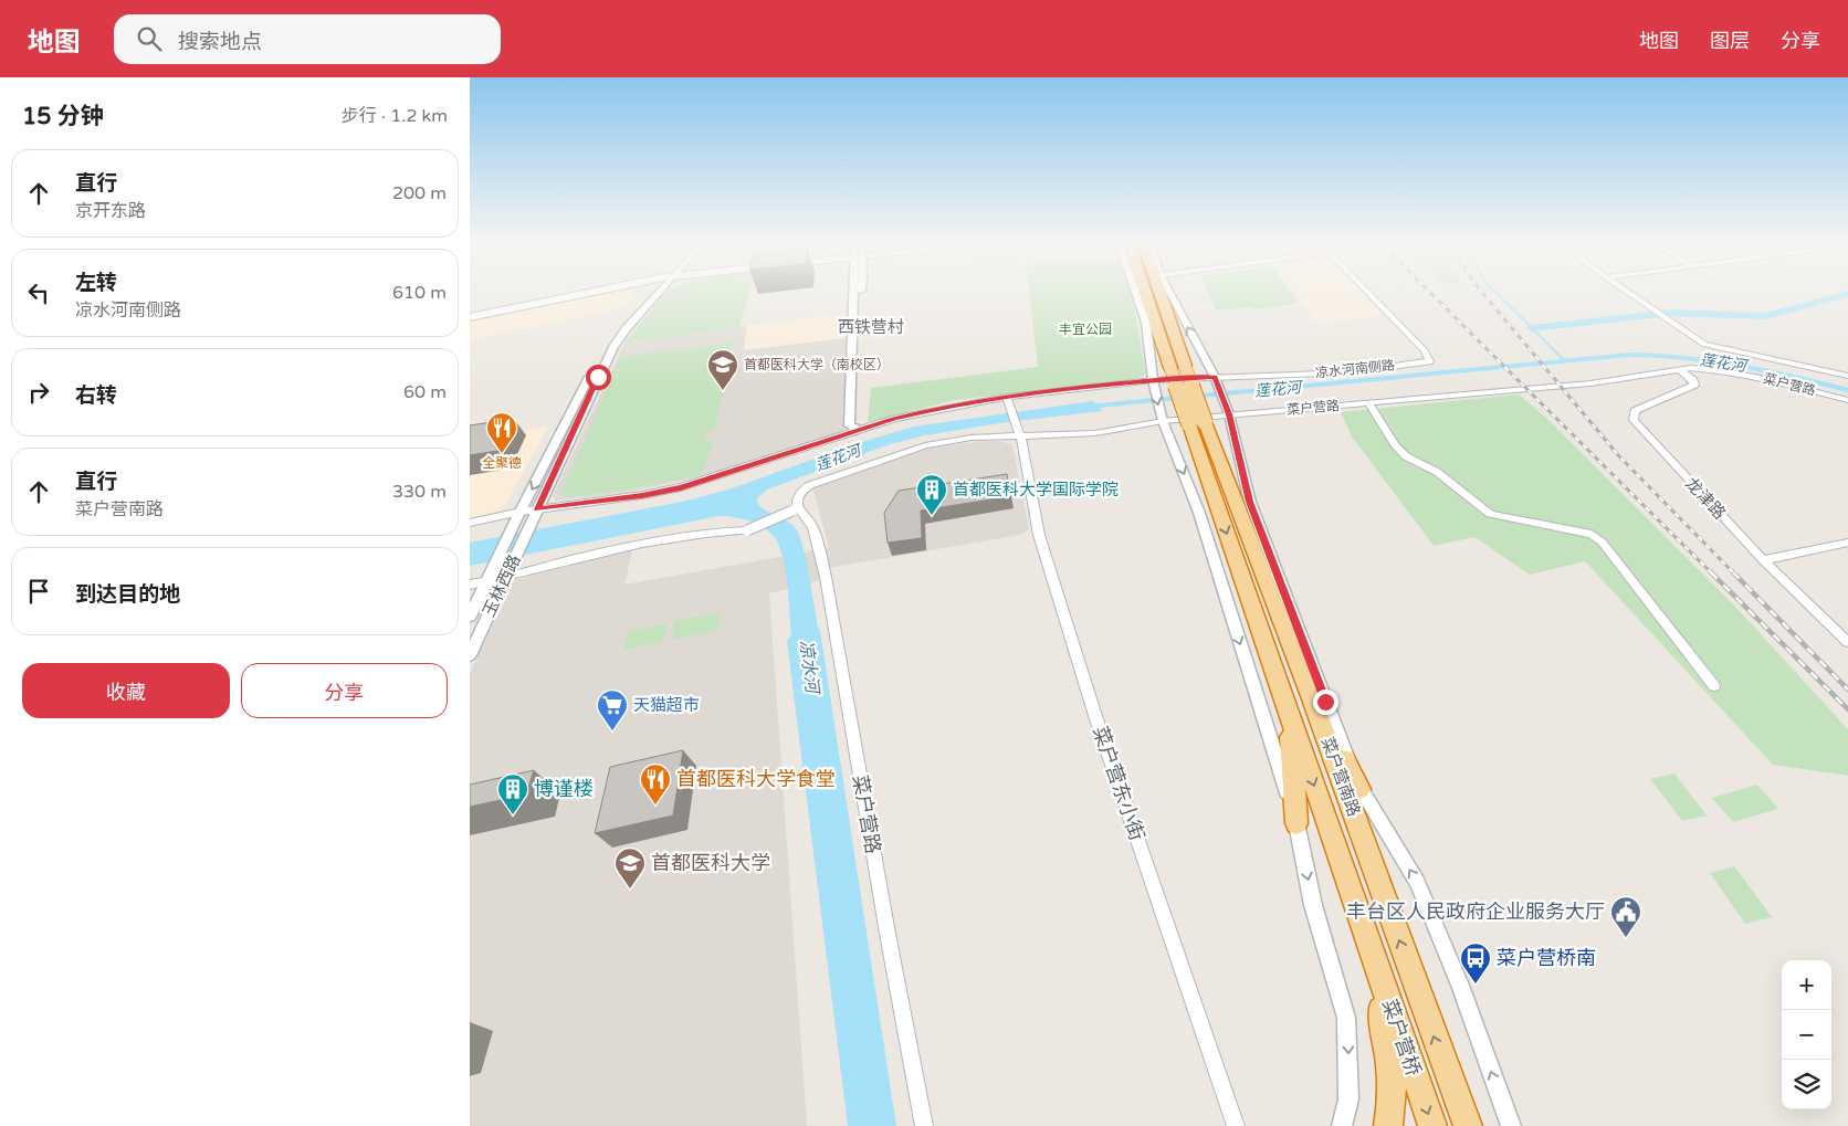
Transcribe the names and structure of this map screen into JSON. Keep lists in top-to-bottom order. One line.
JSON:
{"streets":{"highway":["菜户营南路","菜户营桥"],"street":["凉水河南侧路","菜户营路","龙津路","玉林西路","菜户营东小街"]},"crossings":[["凉水河南侧路","玉林西路"],["凉水河南侧路","菜户营南路"],["凉水河南侧路","菜户营东小街"],["菜户营路","龙津路"],["菜户营路","菜户营南路"],["菜户营路","菜户营东小街"],["菜户营南路","菜户营桥"]],"districts":["西铁营村"],"water":["莲花河","凉水河"],"parks":["丰宜公园"],"places":{"school or university":["首都医科大学（南校区）","首都医科大学"],"restaurant":["全聚德","首都医科大学食堂"],"building":["首都医科大学国际学院","博谨楼"],"supermarket":["天猫超市"],"public building":["丰台区人民政府企业服务大厅"],"bus stop":["菜户营桥南"]},"page":{"header":"地图","search":"搜索地点","nav":["地图","图层","分享"],"heading":["15 分钟","步行 · 1.2 km"],"list":[["直行","京开东路","200 m"],["左转","凉水河南侧路","610 m"],["右转","60 m"],["直行","菜户营南路","330 m"],"到达目的地"],"buttons":["收藏","分享"],"map_buttons":["+","−"]}}
